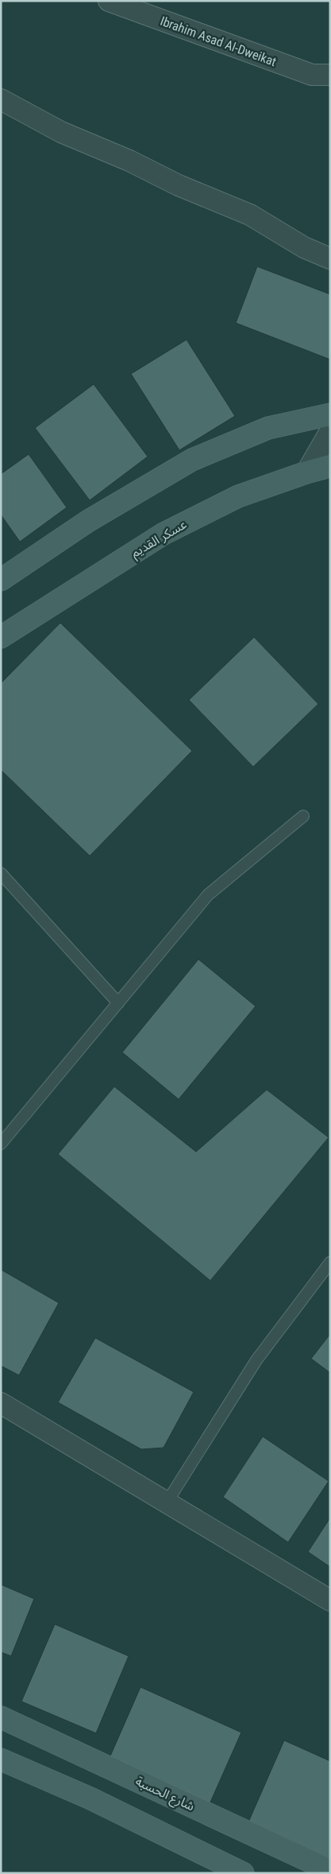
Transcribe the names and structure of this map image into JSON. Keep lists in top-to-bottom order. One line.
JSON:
{"streets":{"street":["Ibrahim Asad Al-Dweikat","عسكر القديم","شارع الحسبة"]}}
